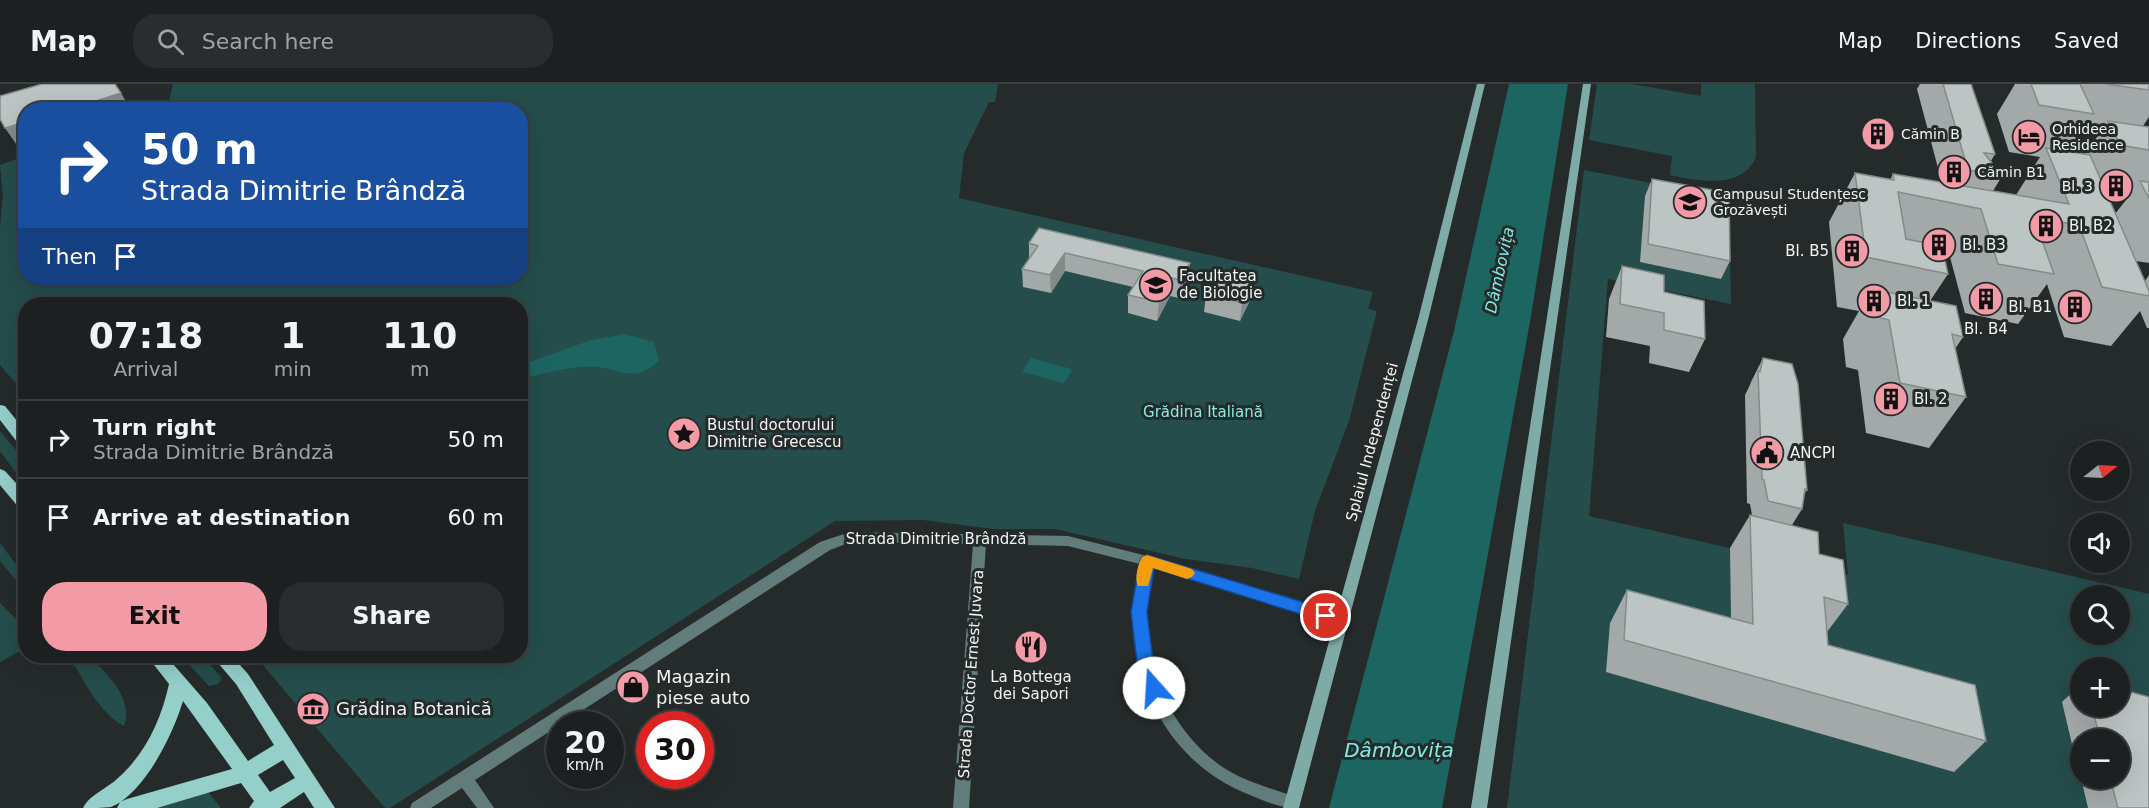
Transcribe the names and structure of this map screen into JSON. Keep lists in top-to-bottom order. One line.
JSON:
{"streets":{"main road":["Splaiul Independenței"],"street":["Strada Dimitrie Brândză","Strada Doctor Ernest Juvara"]},"crossings":[["Splaiul Independenței","Strada Dimitrie Brândză"],["Strada Dimitrie Brândză","Strada Doctor Ernest Juvara"]],"water":["Dâmbovița"],"parks":["Grădina Italiană"],"places":{"building":["Cămin B","Cămin B1","Bl. 3","Bl. B2","Bl. B3","Bl. B5","Bl. B4","Bl. 1","Bl. B1","Bl. 2"],"hotel":["Orhideea Residence"],"school or university":["Campusul Studențesc Grozăvești","Facultatea de Biologie"],"place":["Bustul doctorului Dimitrie Grecescu"],"public building":["ANCPI"],"restaurant":["La Bottega dei Sapori"],"shop":["Magazin piese auto"],"museum":["Grădina Botanică"]},"north":"right","page":{"header":"Map","search":"Search here","nav":["Map","Directions","Saved"],"turn":["50 m","Strada Dimitrie Brândză"],"then":"Then","eta":["07:18","Arrival","1","min","110","m"],"list":[{"name":"Turn right","note":"Strada Dimitrie Brândză","value":"50 m"},{"name":"Arrive at destination","value":"60 m"}],"map_buttons":["+","−"],"buttons":["Exit","Share"],"speed":"20 km/h","limit":"30"}}
